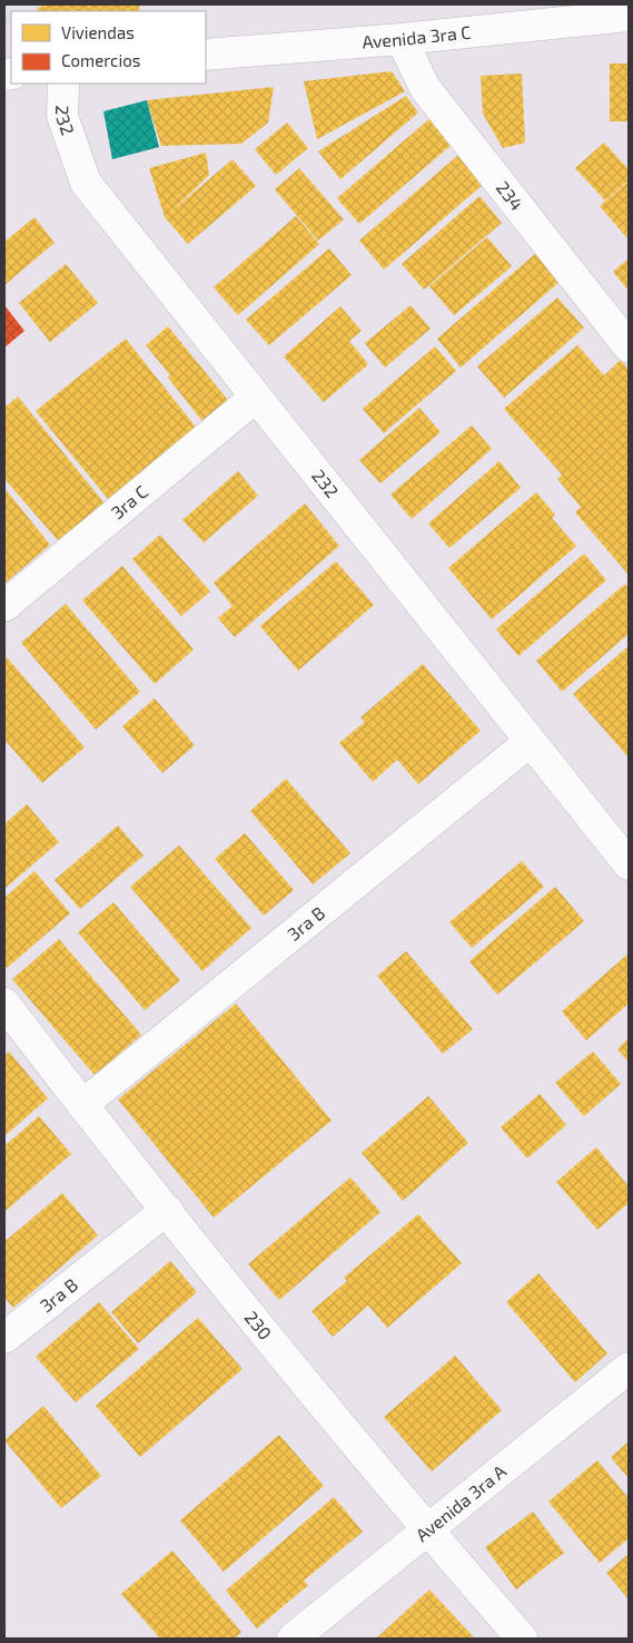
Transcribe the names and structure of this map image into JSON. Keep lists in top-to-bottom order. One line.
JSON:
{"streets":{"street":["Avenida 3ra C","232","234","3ra C","3ra B","230","Avenida 3ra A"]},"crossings":[["Avenida 3ra C","234"],["232","3ra C"],["232","3ra B"],["3ra B","230"],["230","Avenida 3ra A"]],"legend":["Viviendas","Comercios"]}
